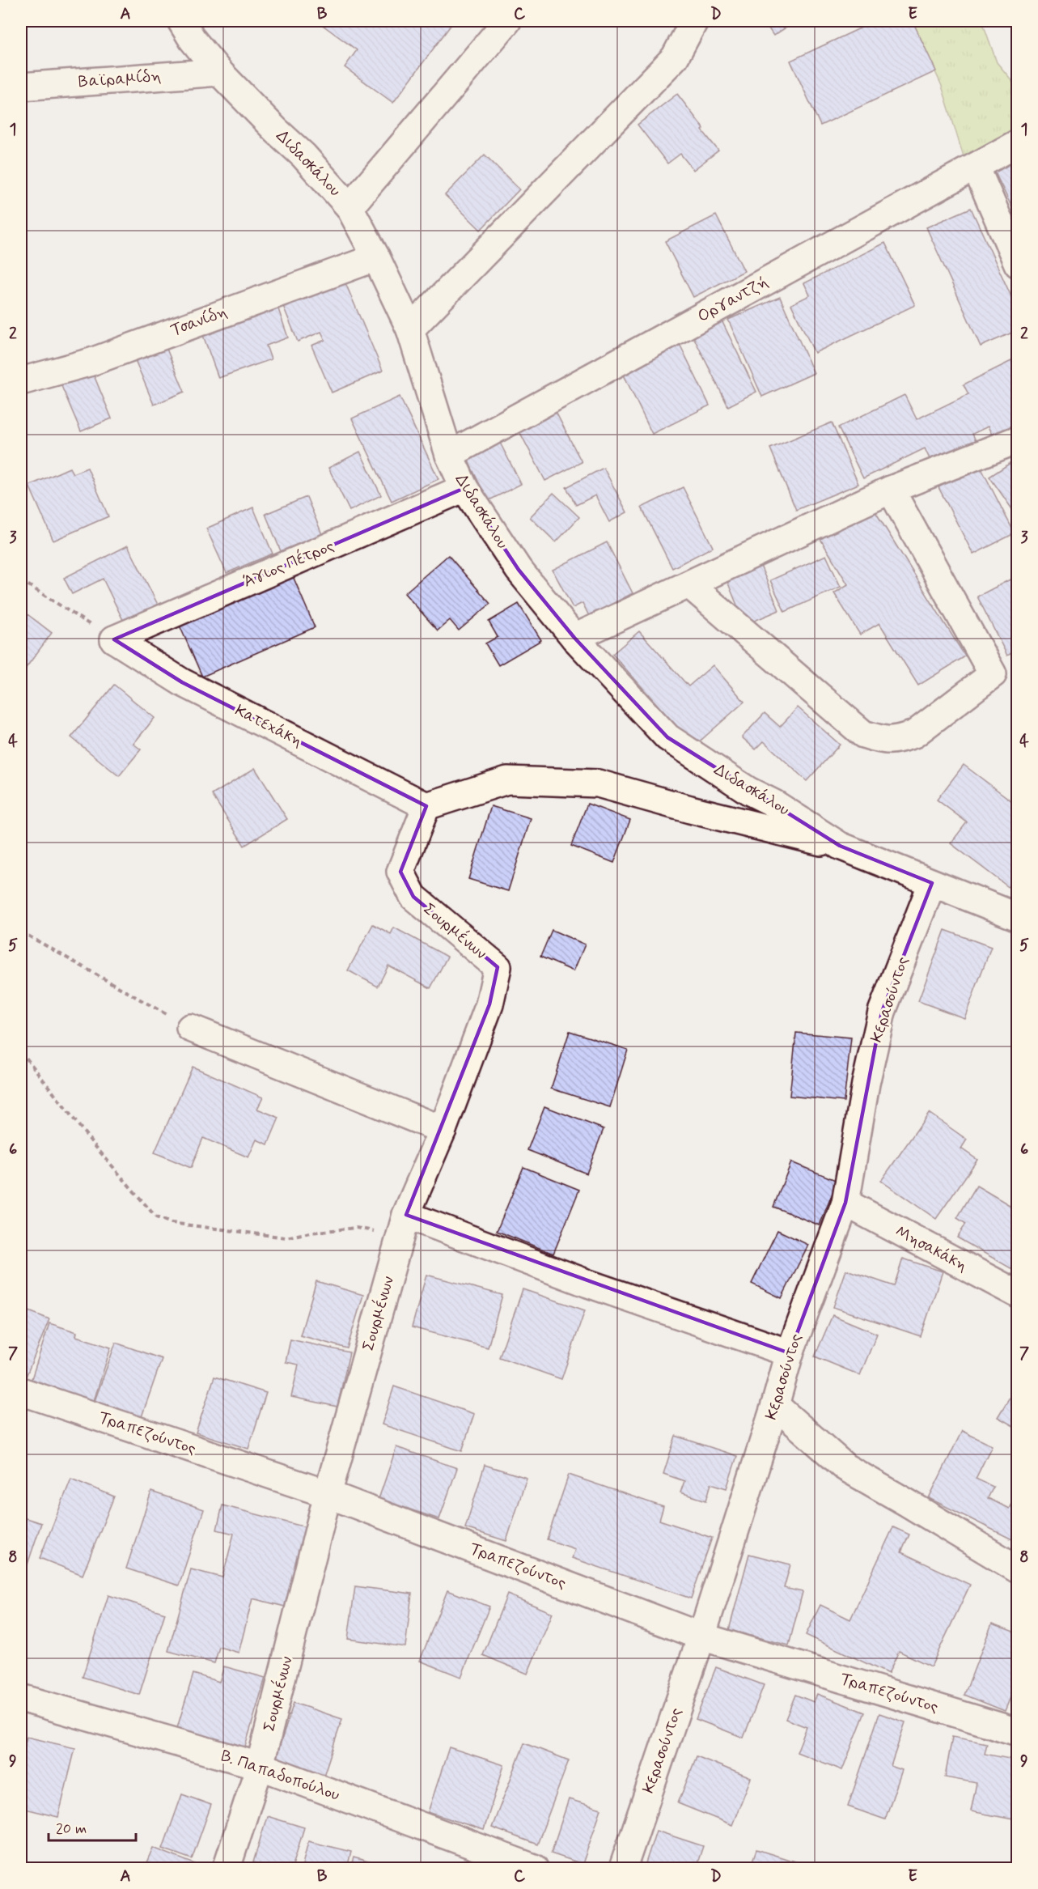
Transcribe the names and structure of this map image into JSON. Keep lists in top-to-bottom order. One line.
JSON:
{"streets":{"street":["Βαϊραμίδη","Διδασκάλου","Οργαντζή","Τσανίδη","Άγιος Πέτρος","Κατεχάκη","Σουρμένων","Κερασούντος","Μησακάκη","Τραπεζούντος","B. Παπαδοπούλου"]},"crossings":[["Βαϊραμίδη","Διδασκάλου"],["Διδασκάλου","Οργαντζή"],["Διδασκάλου","Τσανίδη"],["Διδασκάλου","Άγιος Πέτρος"],["Διδασκάλου","Κατεχάκη"],["Διδασκάλου","Σουρμένων"],["Διδασκάλου","Κερασούντος"],["Άγιος Πέτρος","Κατεχάκη"],["Κατεχάκη","Σουρμένων"],["Σουρμένων","Τραπεζούντος"],["Σουρμένων","B. Παπαδοπούλου"],["Κερασούντος","Μησακάκη"],["Κερασούντος","Τραπεζούντος"]],"scale_bar":"20 m","grid":{"columns":["A","B","C","D","E"],"rows":["1","2","3","4","5","6","7","8","9"]}}
